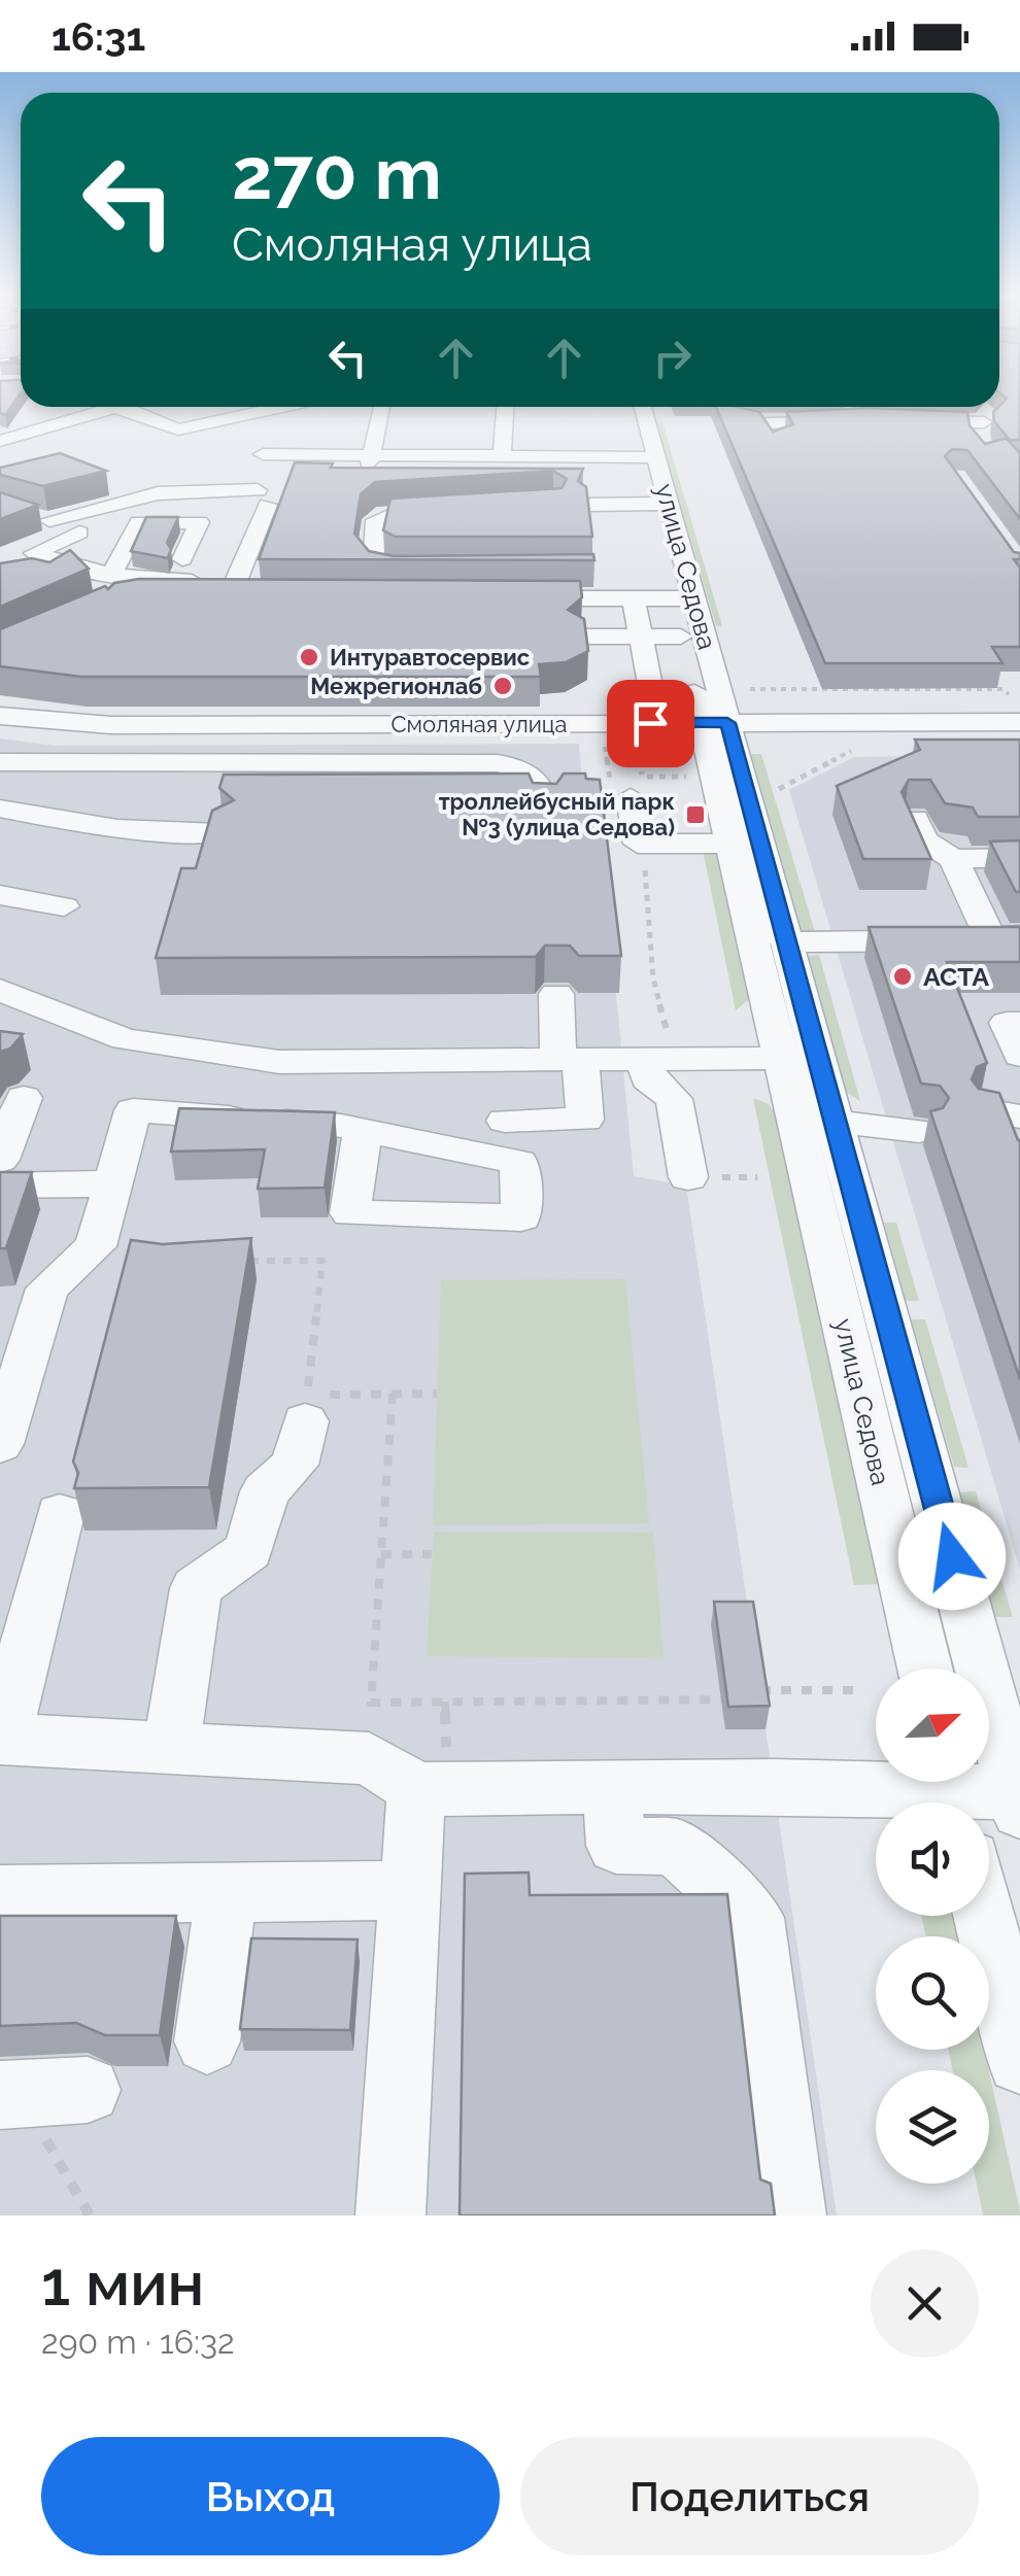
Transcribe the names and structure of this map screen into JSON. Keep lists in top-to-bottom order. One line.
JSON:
{"streets":{"street":["улица Седова","Смоляная улица"]},"crossings":[["улица Седова","Смоляная улица"]],"places":{"other":["Интуравтосервис","Межрегионлаб","АСТА"],"transit":["троллейбусный парк №3 (улица Седова)"]},"north":"top right","page":{"status":"16:31","turn":["270 m","Смоляная улица"],"heading":["1 мин","290 m · 16:32"],"buttons":["Выход","Поделиться"]}}
